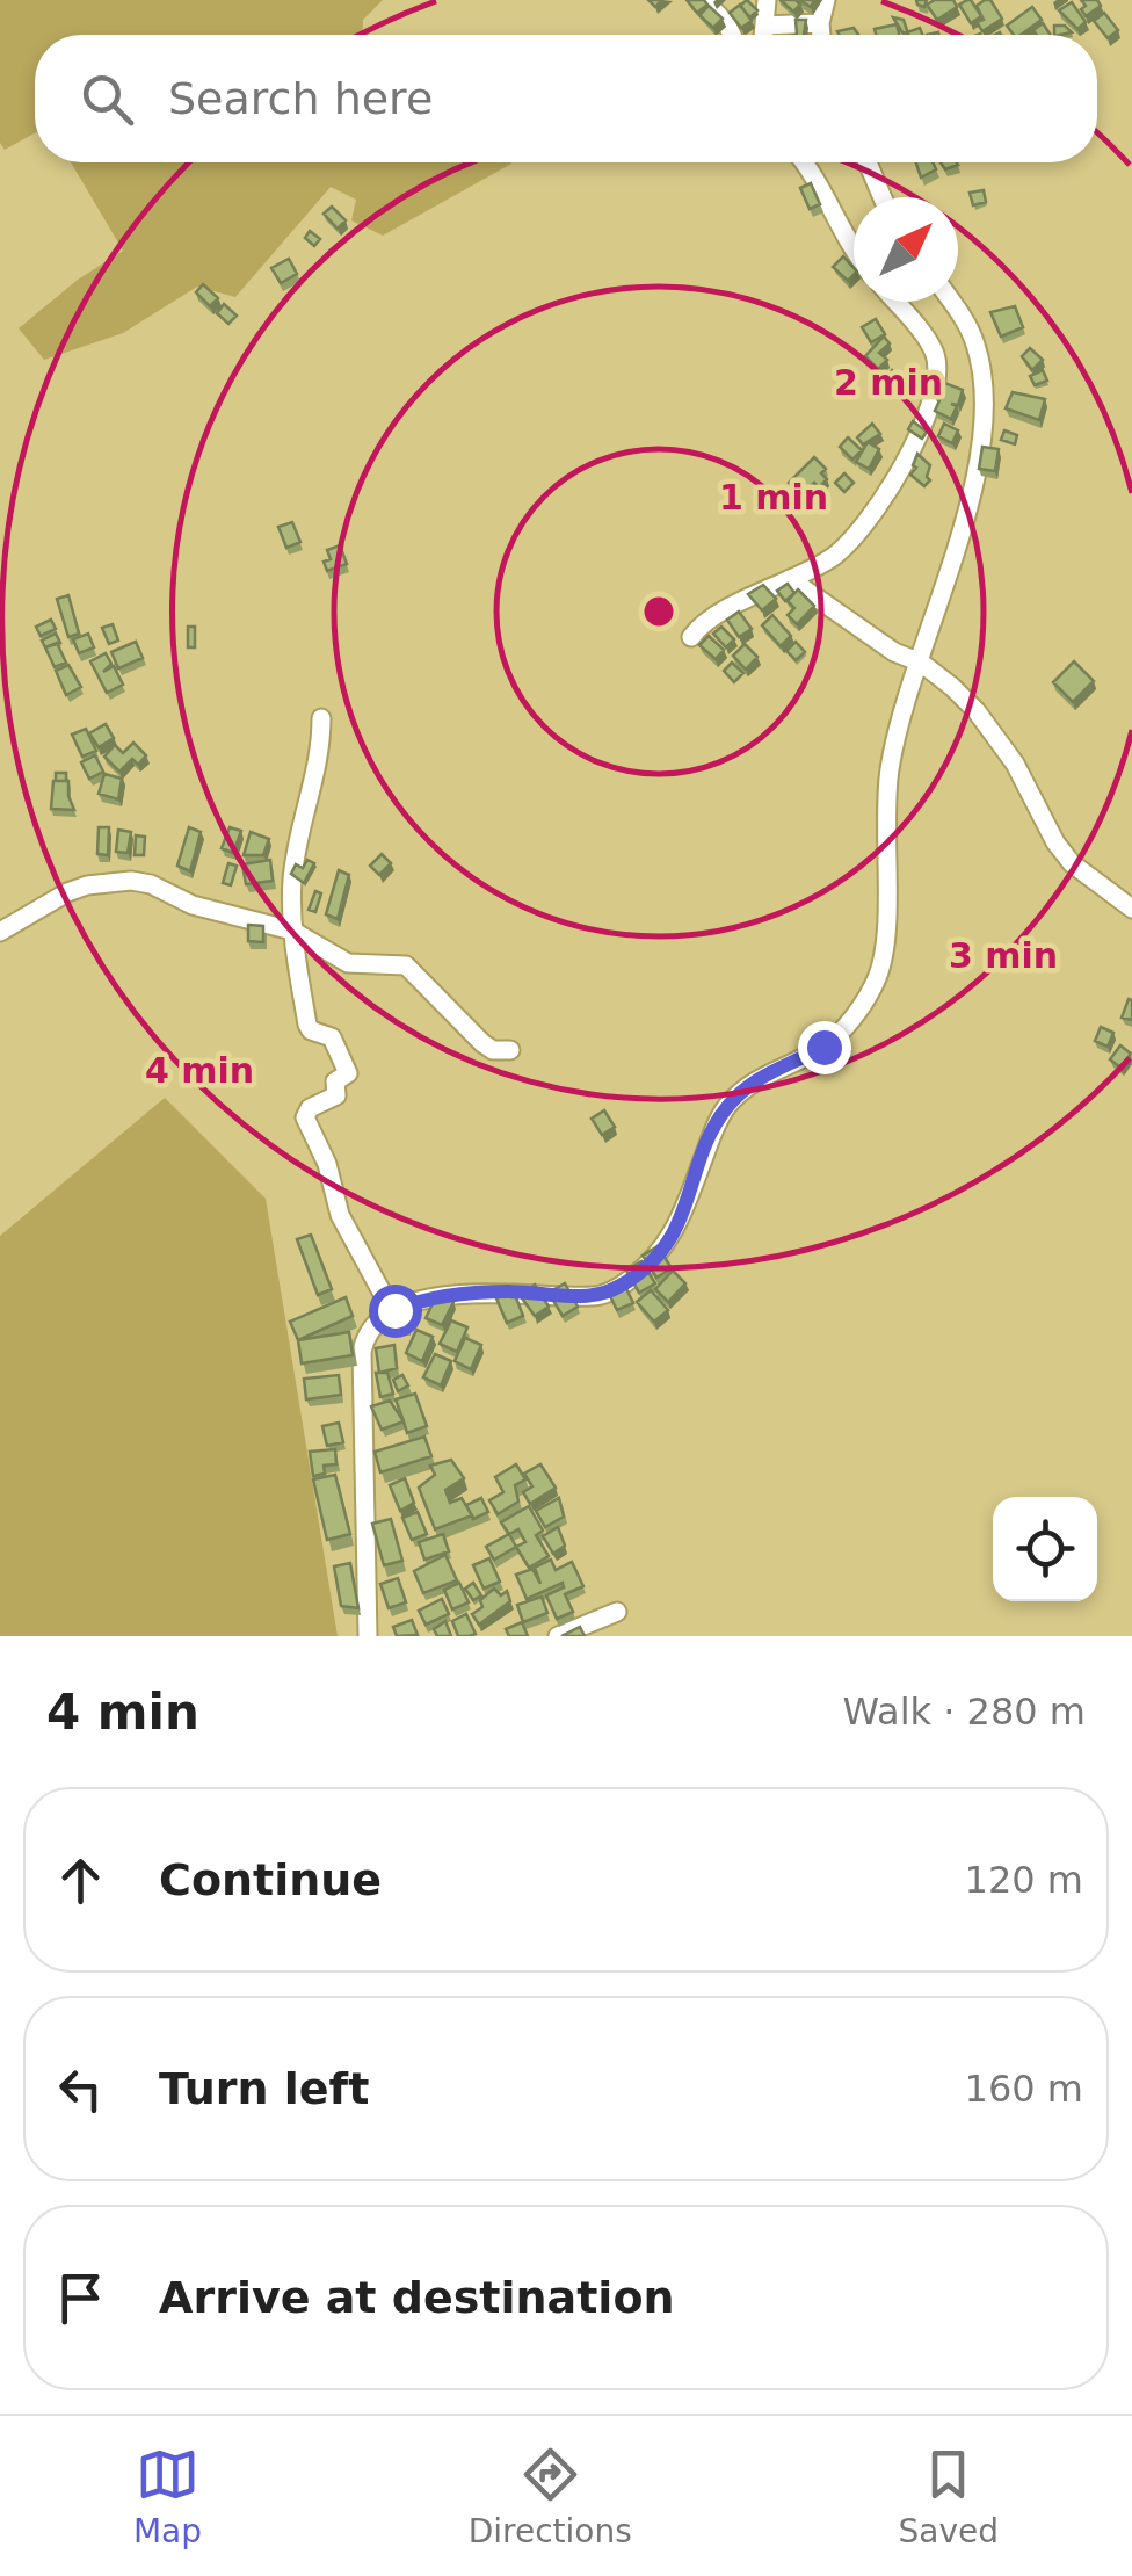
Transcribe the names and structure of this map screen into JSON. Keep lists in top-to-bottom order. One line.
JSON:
{"north":"top right","page":{"search":"Search here","heading":["4 min","Walk · 280 m"],"list":[["Continue","120 m"],["Turn left","160 m"],"Arrive at destination"],"nav":["Map","Directions","Saved"]},"rings":["2 min","1 min","3 min","4 min"]}
